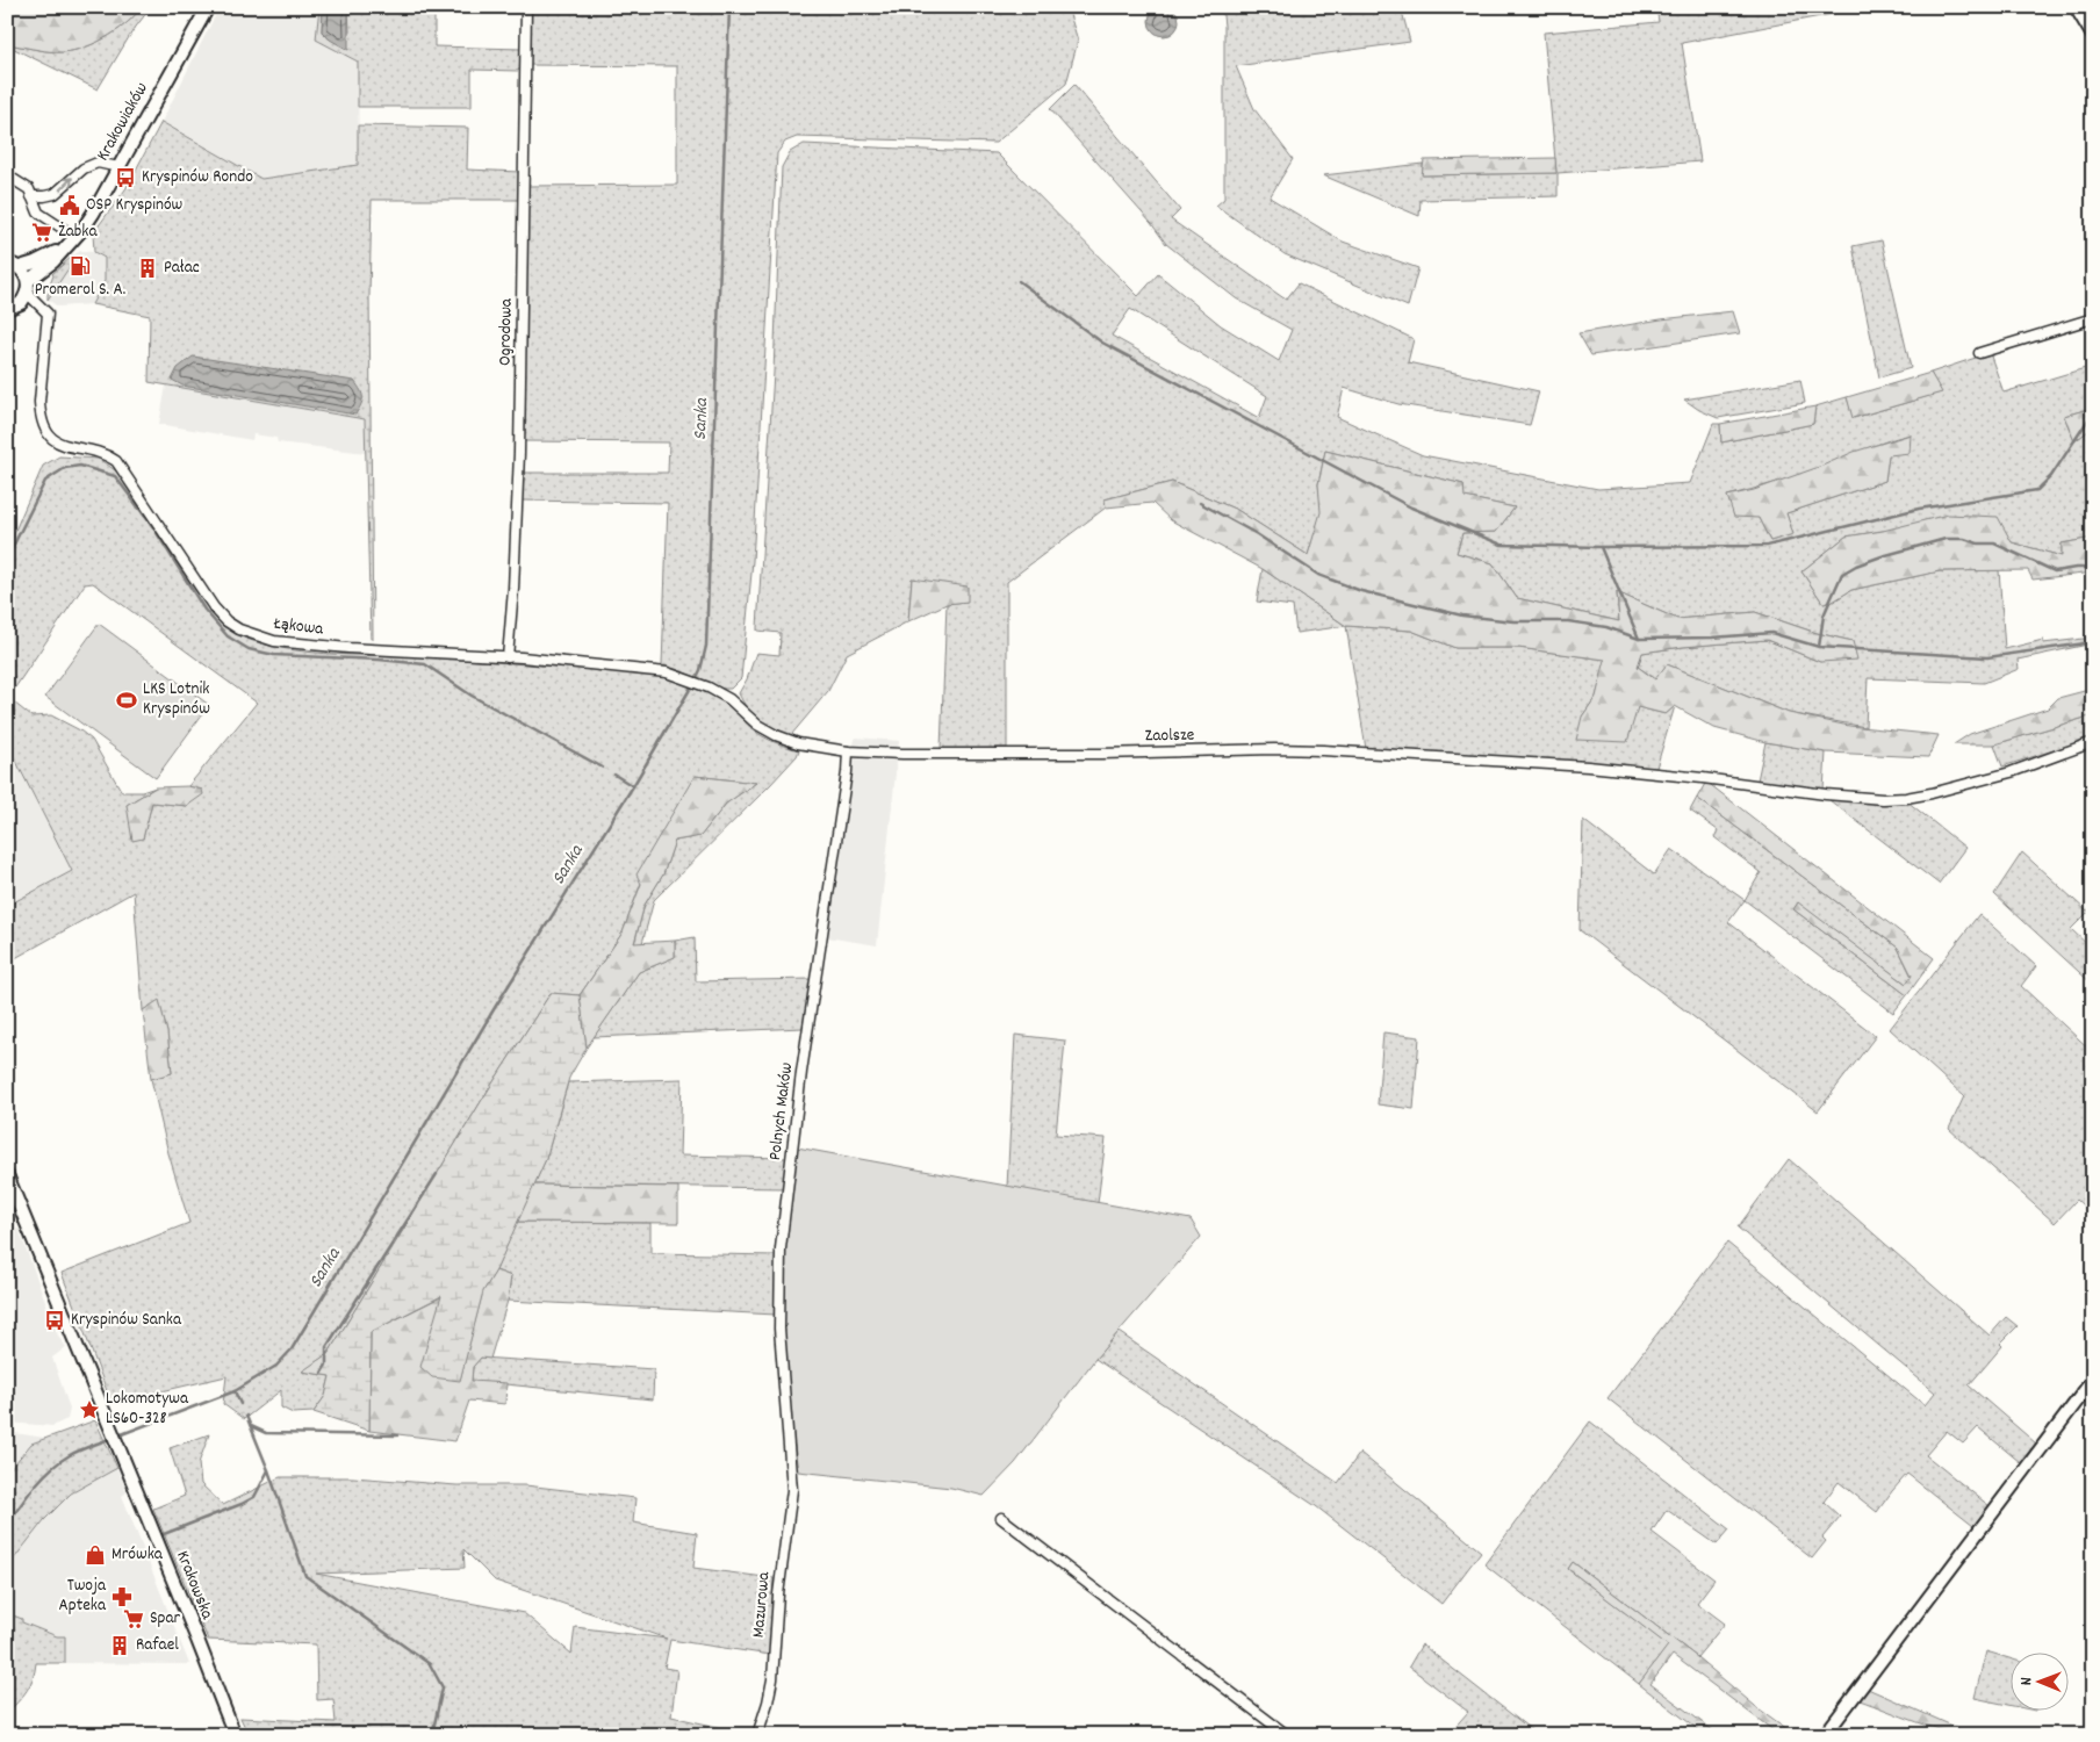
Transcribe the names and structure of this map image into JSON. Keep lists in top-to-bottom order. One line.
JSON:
{"streets":{"main road":["Krakowiaków","Krakowska"],"street":["Ogrodowa","Łąkowa","Zaolsze","Polnych Maków","Mazurowa"]},"crossings":[["Krakowiaków","Łąkowa"],["Ogrodowa","Łąkowa"],["Łąkowa","Zaolsze"],["Zaolsze","Polnych Maków"],["Polnych Maków","Mazurowa"]],"water":["Sanka"],"places":{"bus stop":["Kryspinów Rondo","Kryspinów Sanka"],"public building":["OSP Kryspinów"],"supermarket":["Żabka","Spar"],"fuel station":["Promerol S. A."],"building":["Pałac","Rafael"],"sports":["LKS Lotnik Kryspinów"],"place":["Lokomotywa LS60-328"],"shop":["Mrówka"],"pharmacy":["Twoja Apteka"]},"north":"left"}
